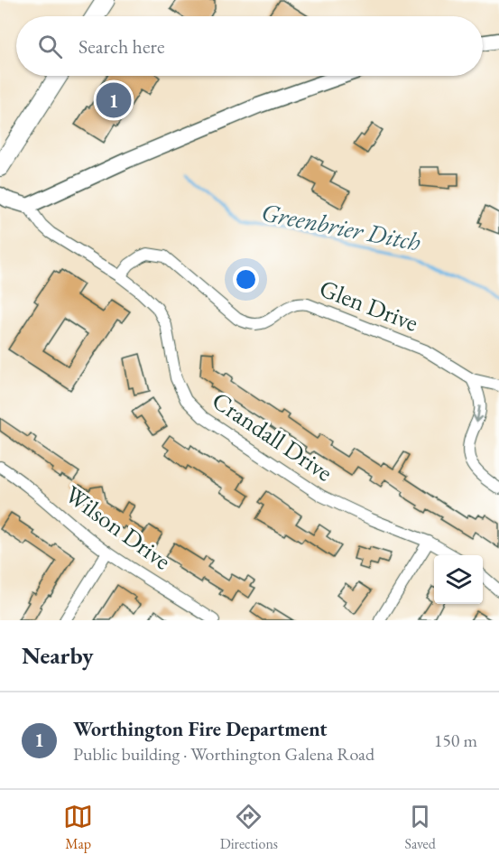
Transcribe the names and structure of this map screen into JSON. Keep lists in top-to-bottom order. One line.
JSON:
{"streets":{"street":["Glen Drive","Crandall Drive","Wilson Drive"]},"crossings":[["Glen Drive","Crandall Drive"]],"water":["Greenbrier Ditch"],"page":{"search":"Search here","pins":"1","heading":"Nearby","list":[{"mark":"1","name":"Worthington Fire Department","note":"Public building · Worthington Galena Road","value":"150 m"}],"nav":["Map","Directions","Saved"]}}
